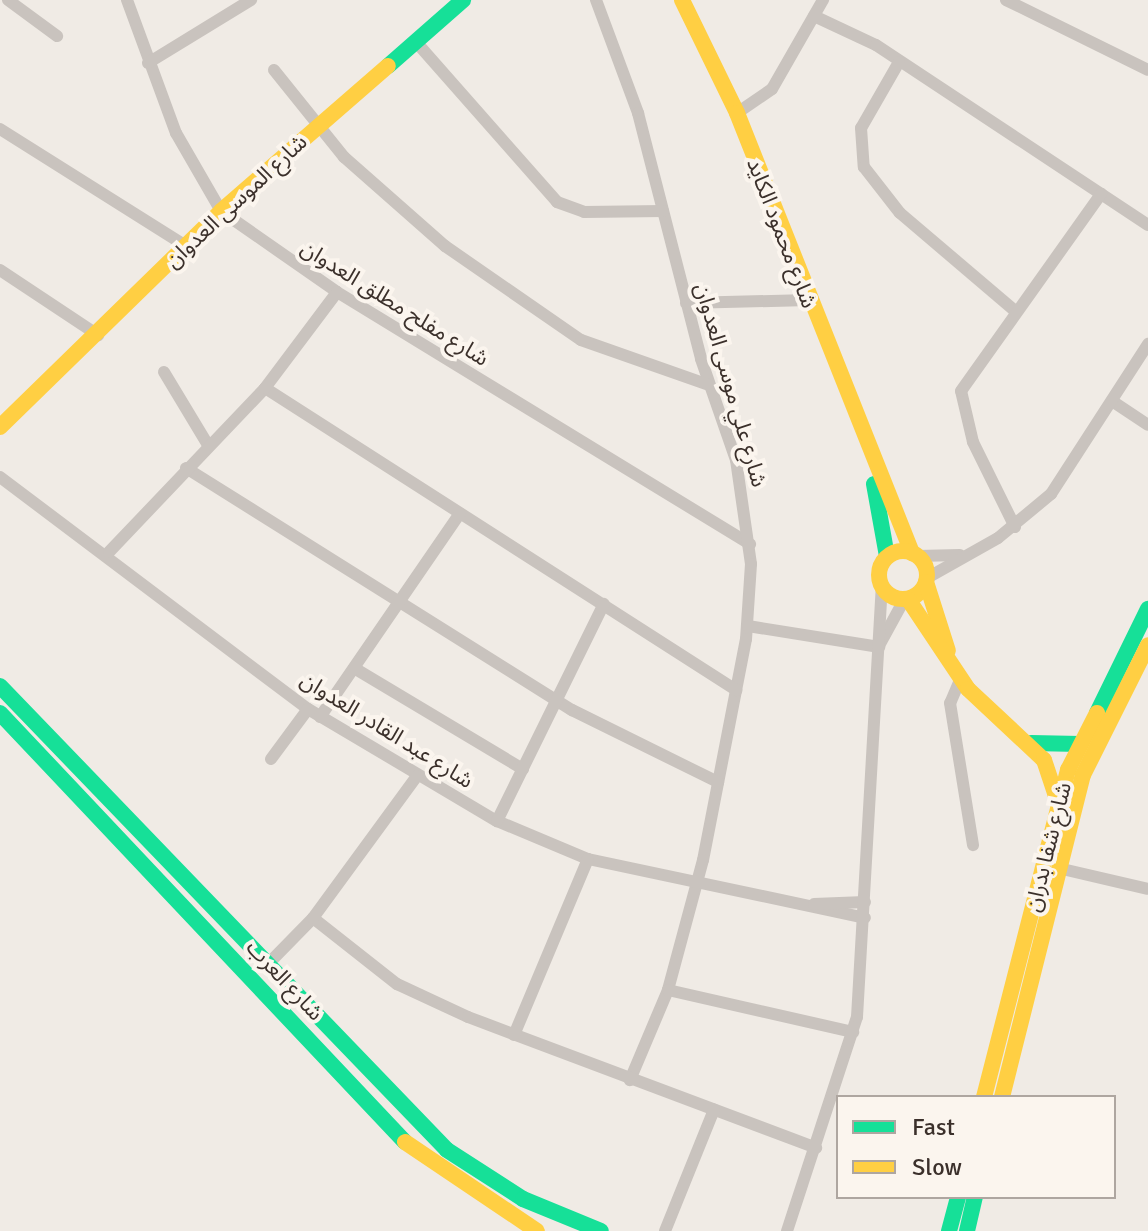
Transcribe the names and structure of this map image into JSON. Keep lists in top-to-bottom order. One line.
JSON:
{"streets":{"main road":["شارع الموسى العدوان","شارع محمود الكايد","شارع شفا بدران","شارع العرب"],"street":["شارع مفلح مطلق العدوان","شارع علي موسى العدوان","شارع عبد القادر العدوان"]},"crossings":[["شارع الموسى العدوان","شارع مفلح مطلق العدوان"],["شارع مفلح مطلق العدوان","شارع علي موسى العدوان"],["شارع علي موسى العدوان","شارع عبد القادر العدوان"]],"legend":["Fast","Slow"]}
